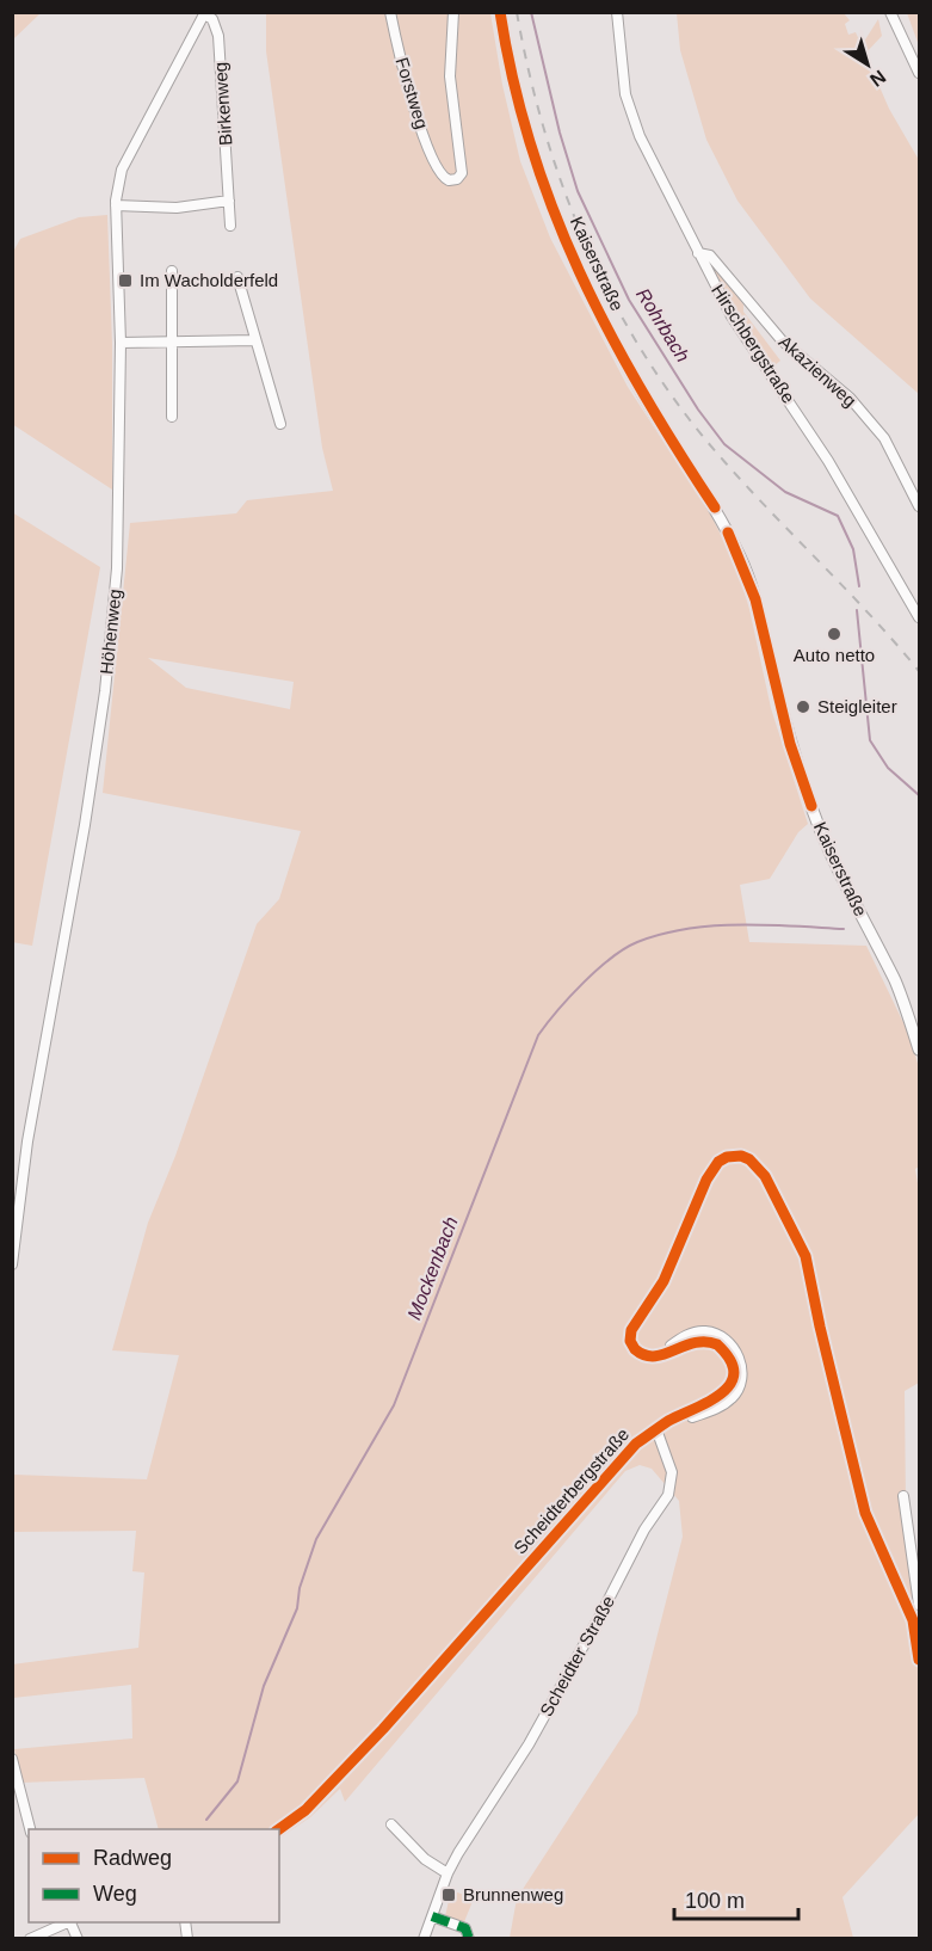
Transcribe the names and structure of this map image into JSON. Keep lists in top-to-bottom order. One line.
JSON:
{"streets":{"main road":["Kaiserstraße"],"street":["Forstweg","Birkenweg","Hirschbergstraße","Akazienweg","Höhenweg","Scheidterbergstraße","Scheidter Straße"]},"crossings":[["Birkenweg","Höhenweg"],["Hirschbergstraße","Akazienweg"],["Scheidterbergstraße","Scheidter Straße"]],"water":["Rohrbach","Mockenbach"],"places":{"transit":["Im Wacholderfeld","Brunnenweg"],"other":["Auto netto","Steigleiter"]},"legend":["Radweg","Weg"],"scale_bar":"100 m","north":"bottom right"}
